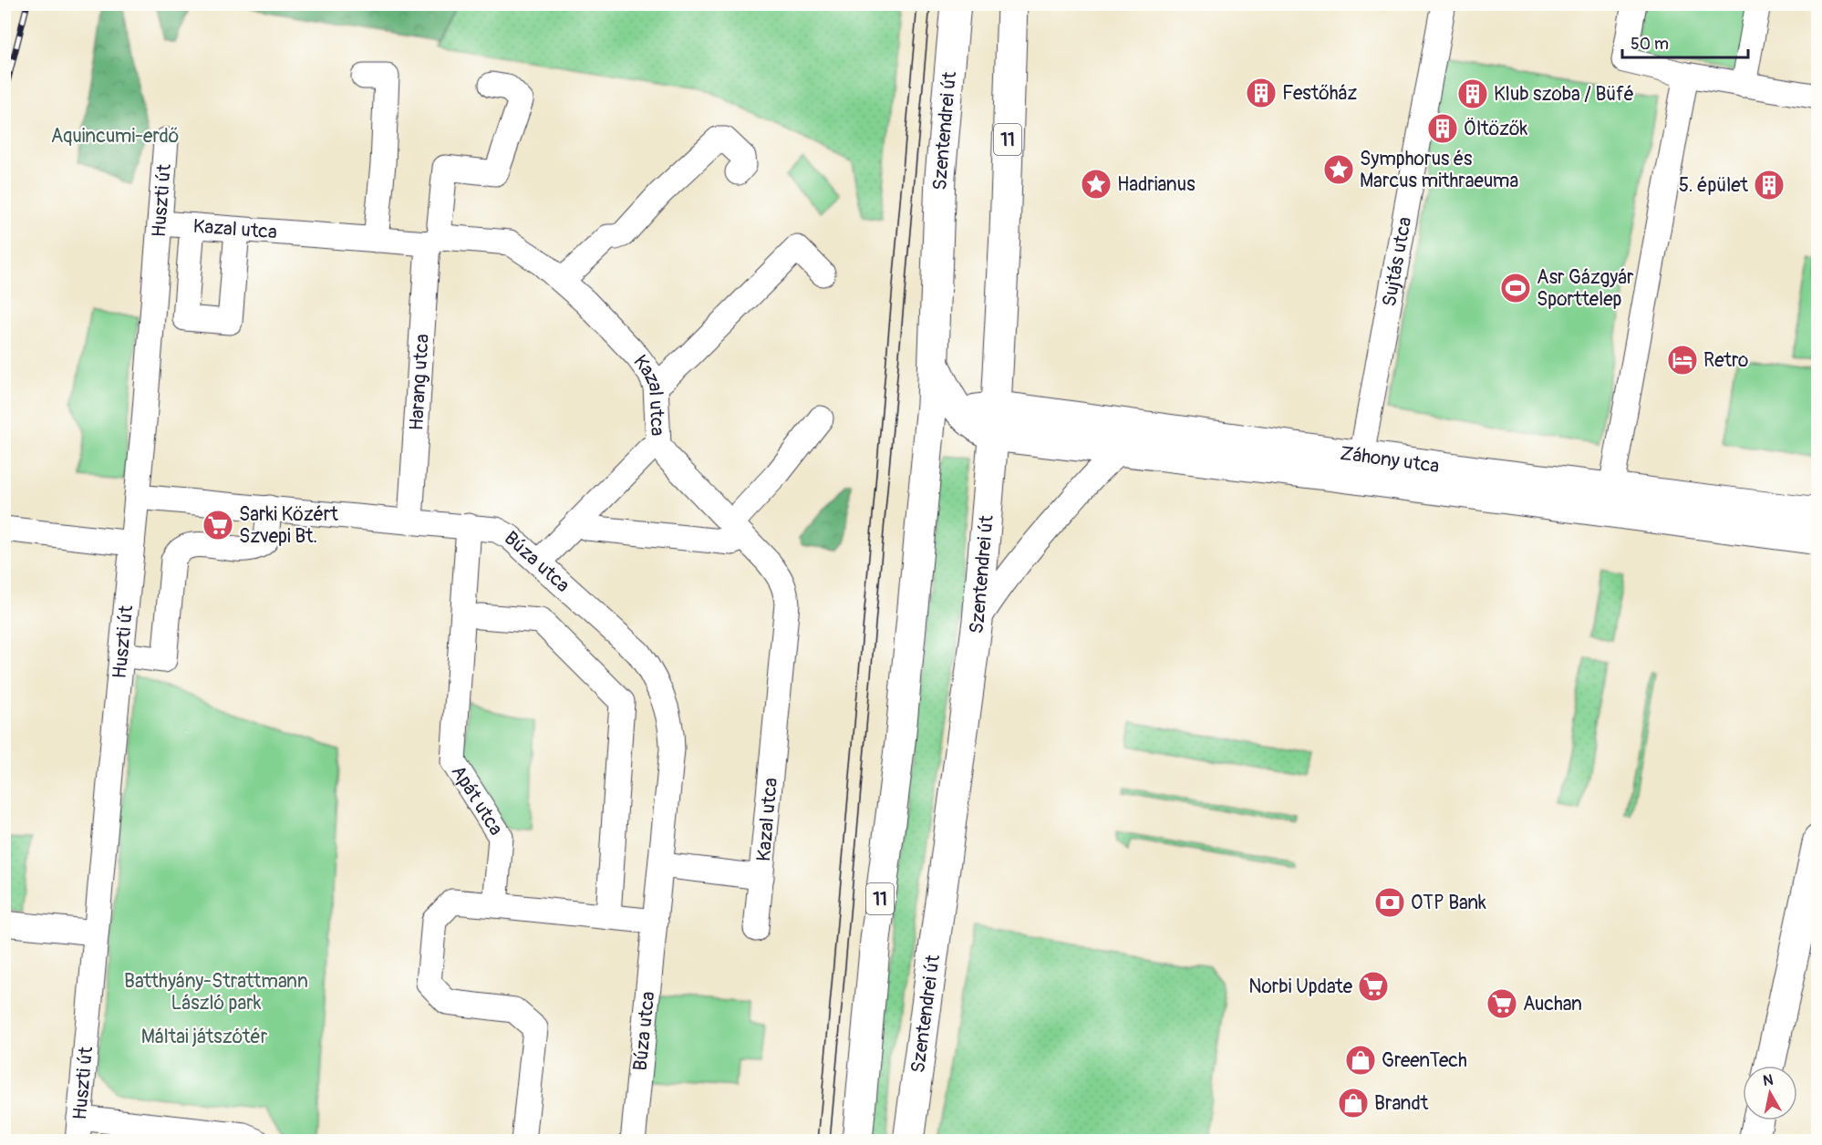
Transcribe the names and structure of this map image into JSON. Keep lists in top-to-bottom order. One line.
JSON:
{"streets":{"main road":["Szentendrei út","11","Záhony utca"],"street":["Huszti út","Kazal utca","Sujtás utca","Harang utca","Búza utca","Apát utca"]},"crossings":[["Szentendrei út","Záhony utca"],["Huszti út","Kazal utca"],["Huszti út","Búza utca"],["Kazal utca","Harang utca"],["Kazal utca","Búza utca"],["Sujtás utca","Záhony utca"],["Harang utca","Búza utca"],["Búza utca","Apát utca"]],"parks":["Aquincumi-erdő","Batthyány-Strattmann László park","Máltai játszótér"],"places":{"building":["Festőház","Klub szoba / Büfé","Öltözők","5. épület"],"place":["Symphorus és Marcus mithraeuma","Hadrianus"],"sports":["Asr Gázgyár Sporttelep"],"hotel":["Retro"],"supermarket":["Sarki Közért Szvepi Bt.","Norbi Update","Auchan"],"bank":["OTP Bank"],"shop":["GreenTech","Brandt"]},"scale_bar":"50 m","north":"top"}
